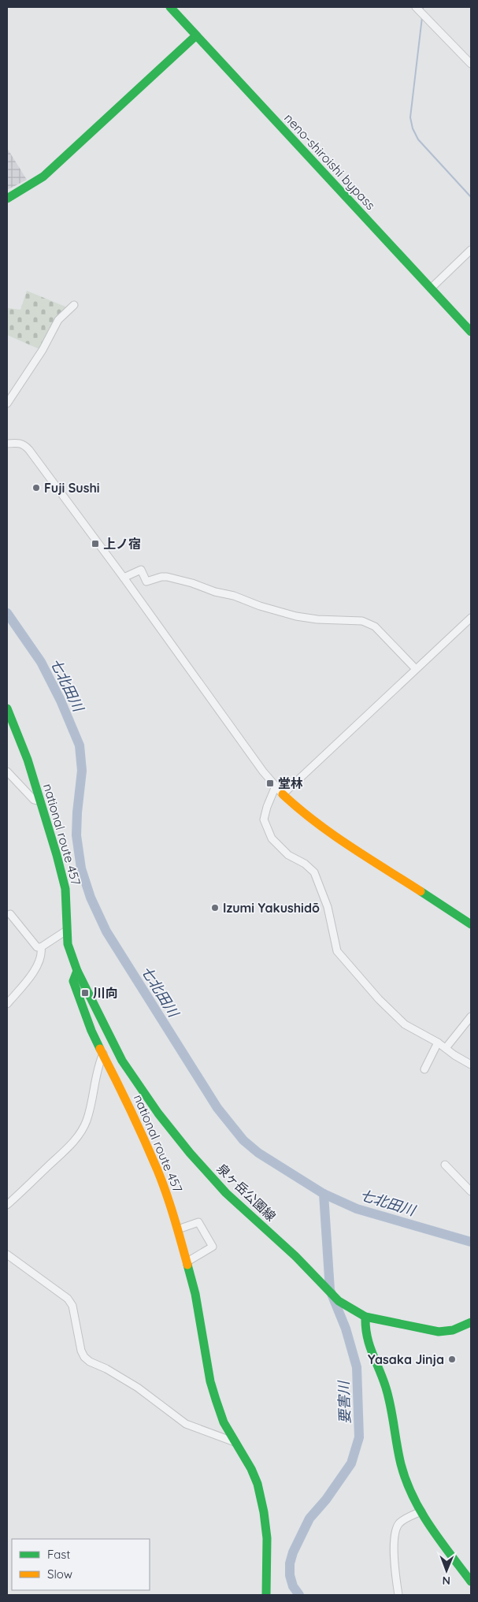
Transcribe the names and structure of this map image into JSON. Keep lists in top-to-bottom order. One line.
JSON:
{"streets":{"main road":["neno-shiroishi bypass","national route 457","泉ヶ岳公園線"]},"crossings":[["national route 457","泉ヶ岳公園線"]],"water":["七北田川","要害川"],"places":{"other":["Fuji Sushi","Izumi Yakushidō","Yasaka Jinja"],"transit":["上ノ宿","堂林","川向"]},"legend":["Fast","Slow"],"north":"bottom"}
